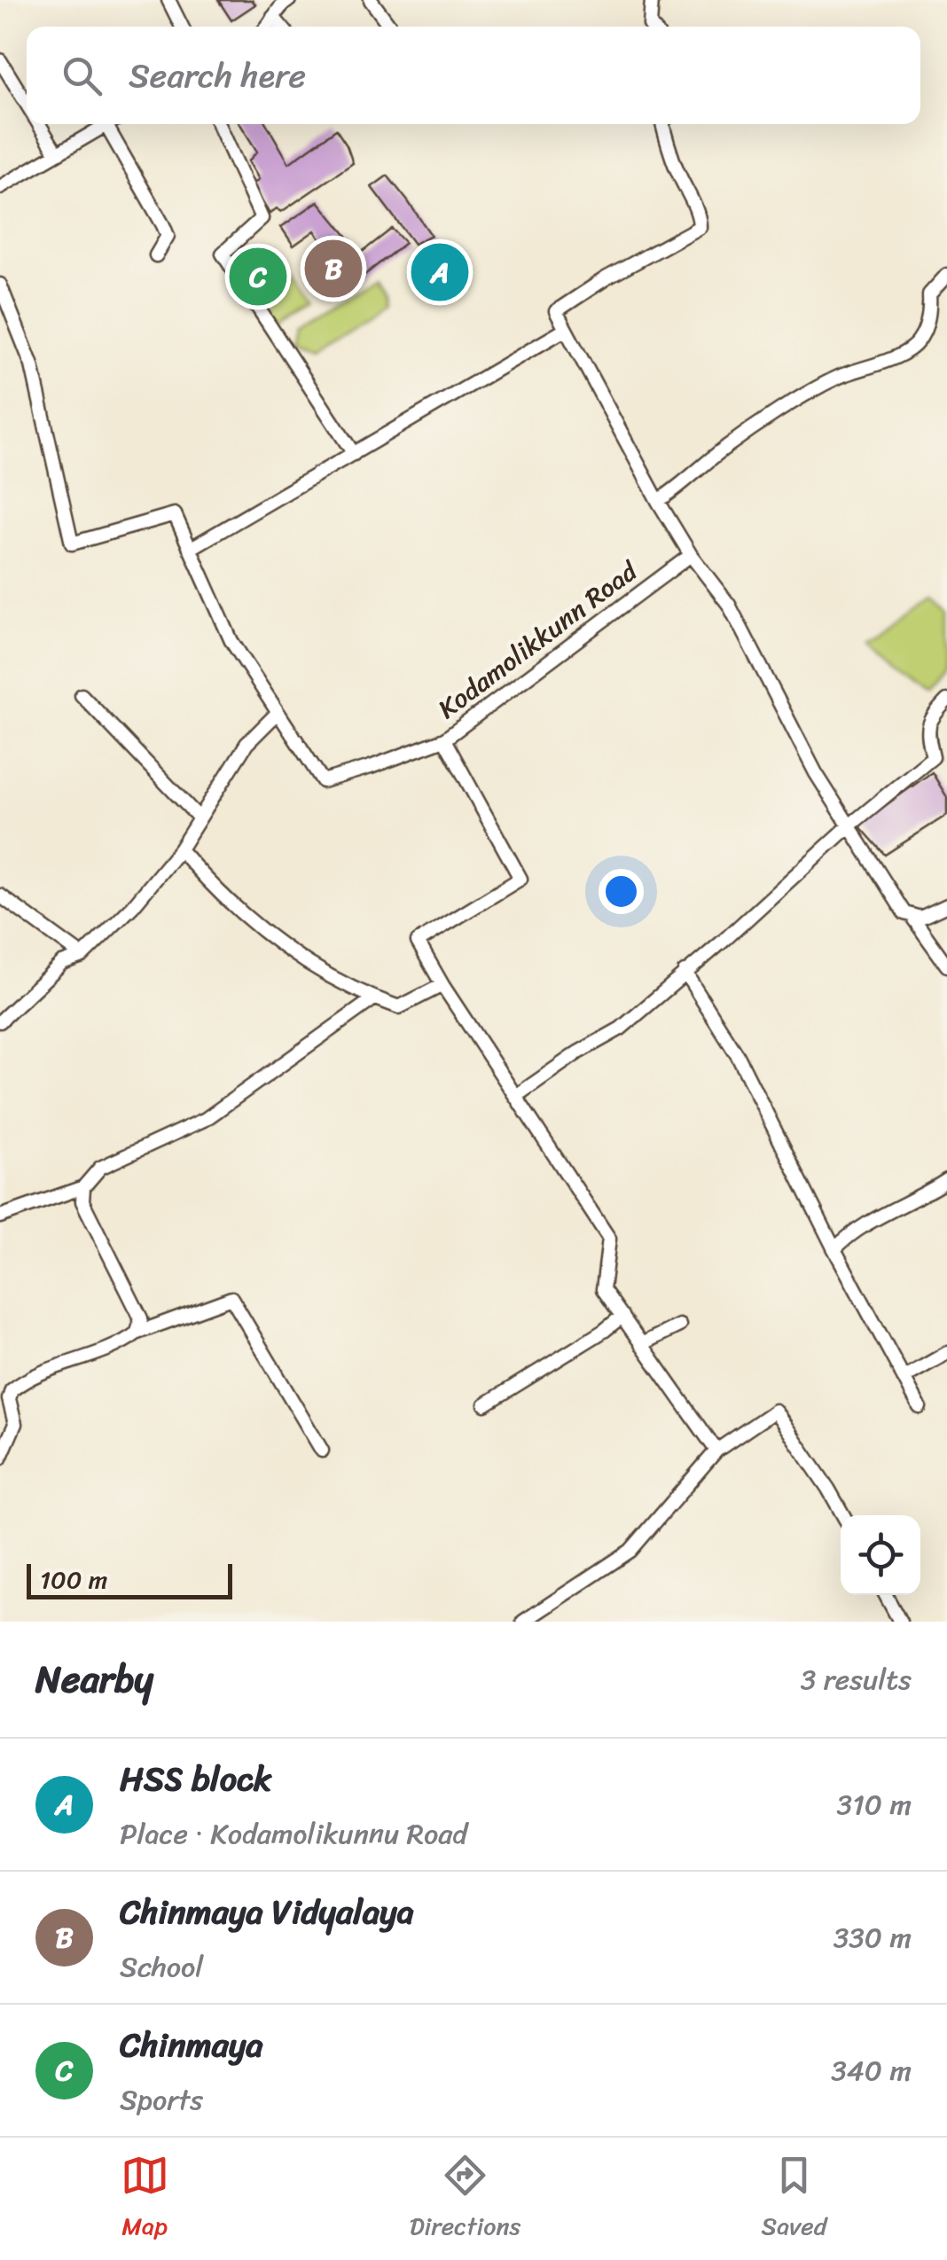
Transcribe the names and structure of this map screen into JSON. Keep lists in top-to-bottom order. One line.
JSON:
{"streets":{"street":["Kodamolikkunn Road"]},"scale_bar":"100 m","page":{"search":"Search here","pins":["B","A","C"],"scale":"100 m","heading":["Nearby","3 results"],"list":[{"mark":"A","name":"HSS block","note":"Place · Kodamolikunnu Road","value":"310 m"},{"mark":"B","name":"Chinmaya Vidyalaya","note":"School","value":"330 m"},{"mark":"C","name":"Chinmaya","note":"Sports","value":"340 m"}],"nav":["Map","Directions","Saved"]}}
